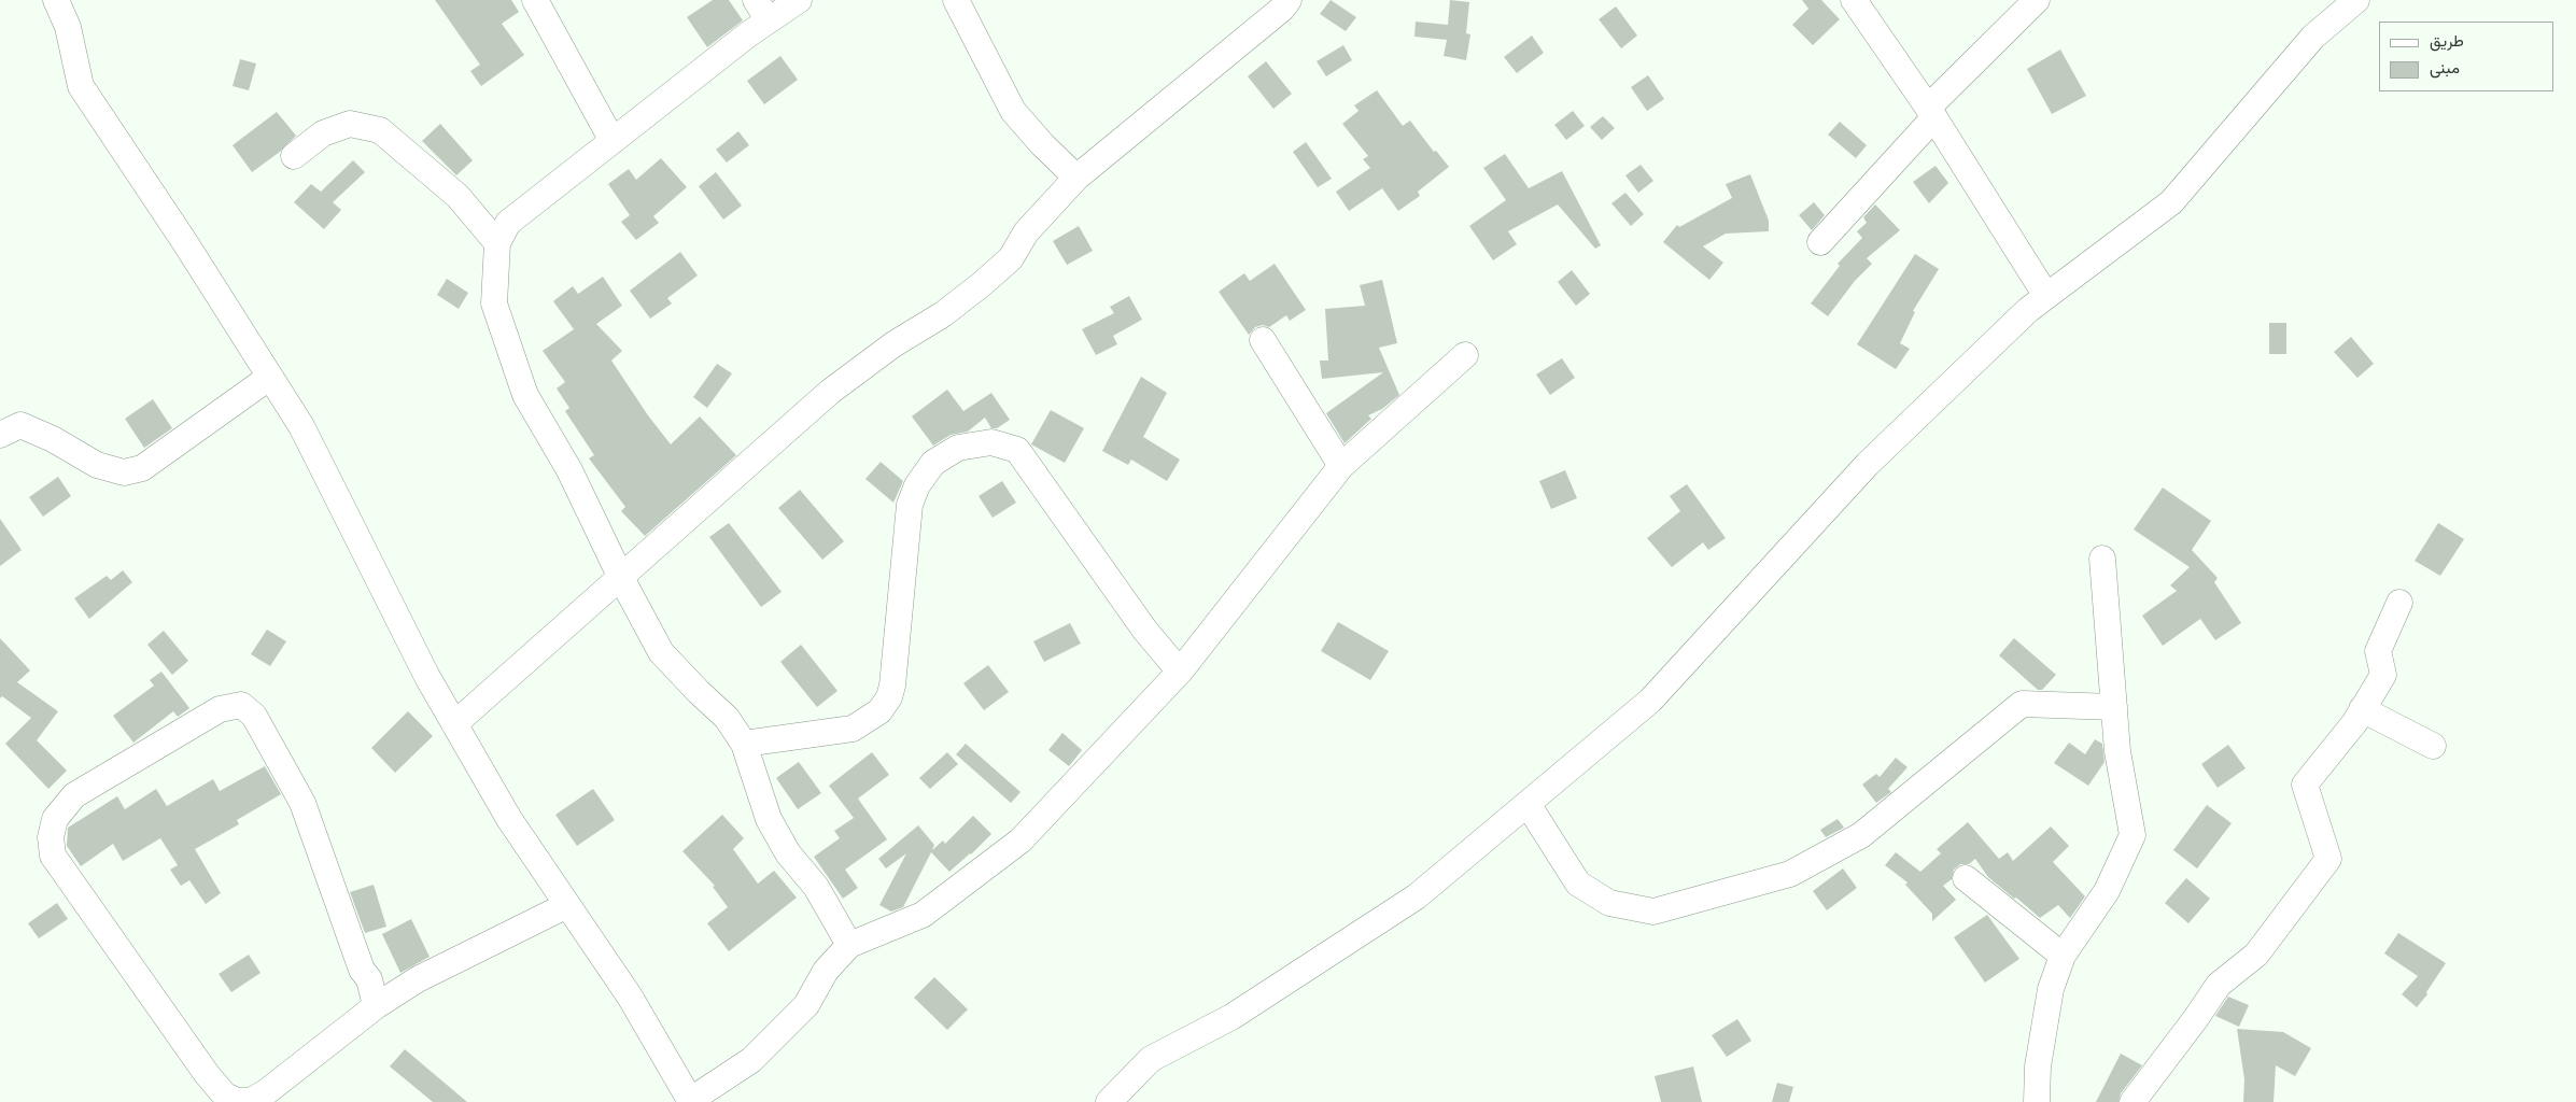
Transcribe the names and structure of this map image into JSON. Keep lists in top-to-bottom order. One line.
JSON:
{"legend":["طريق","مبنى"]}
